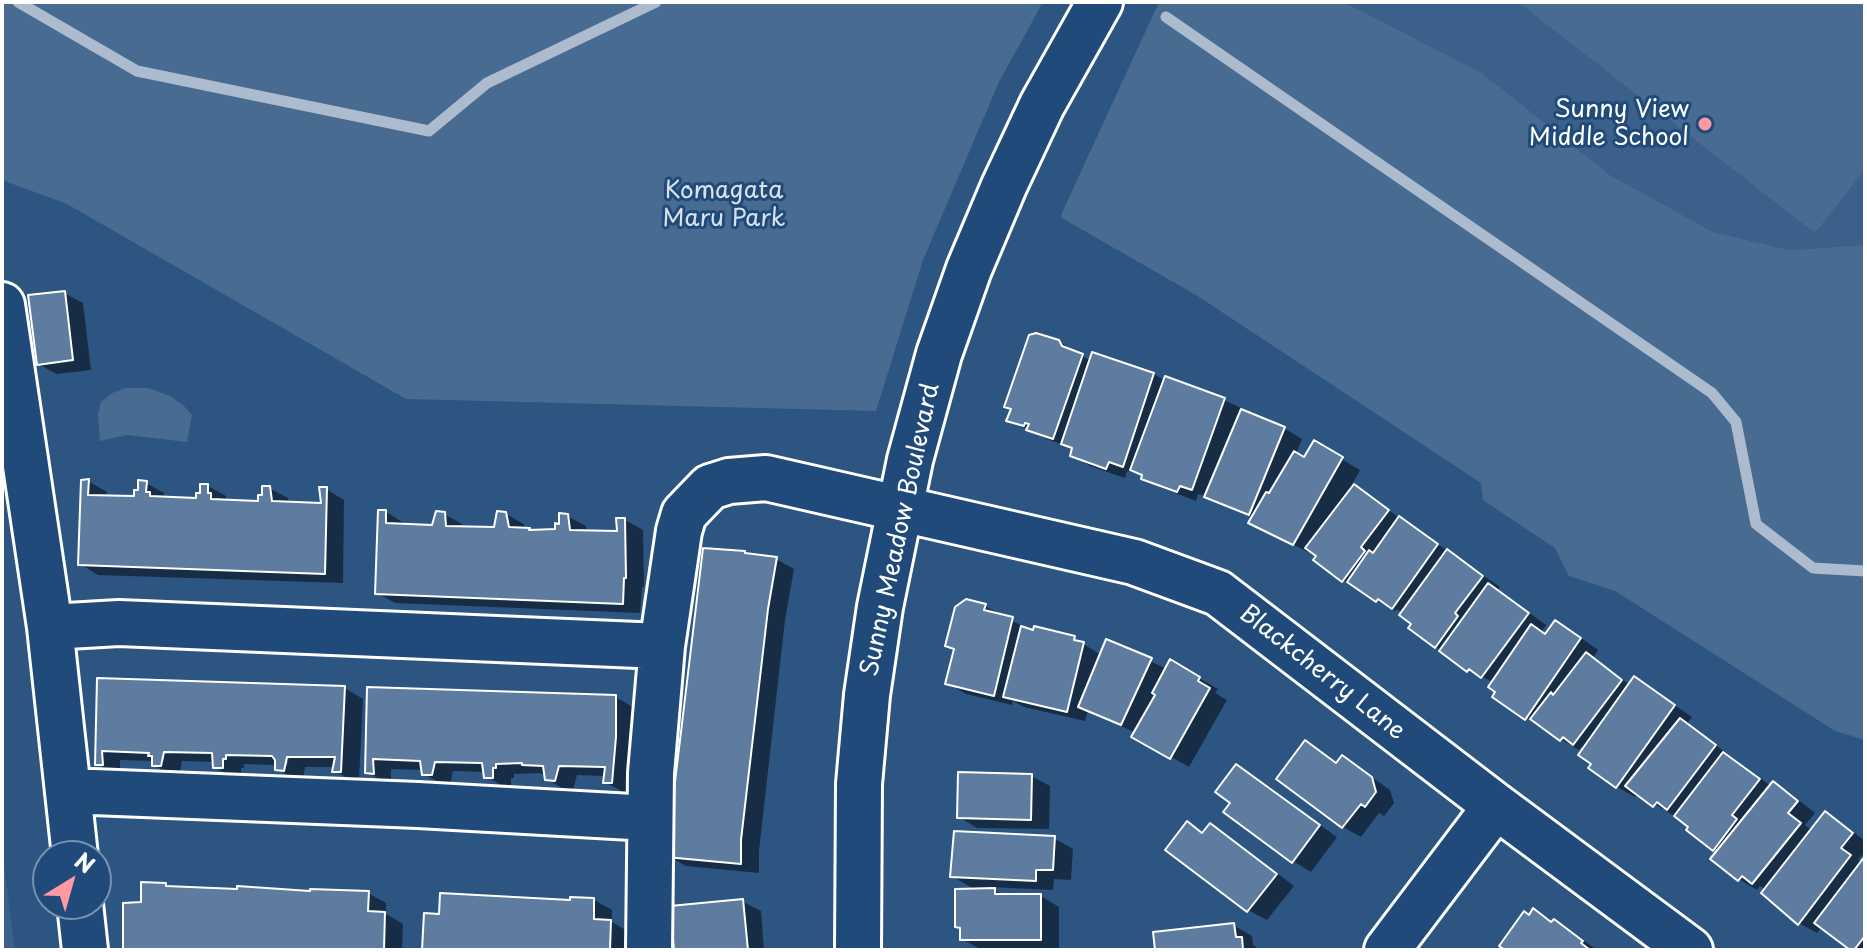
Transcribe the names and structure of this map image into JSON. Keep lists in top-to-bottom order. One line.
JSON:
{"streets":{"street":["Sunny Meadow Boulevard","Blackcherry Lane"]},"crossings":[["Sunny Meadow Boulevard","Blackcherry Lane"]],"parks":["Komagata Maru Park"],"places":["Sunny View Middle School"],"north":"top right"}
